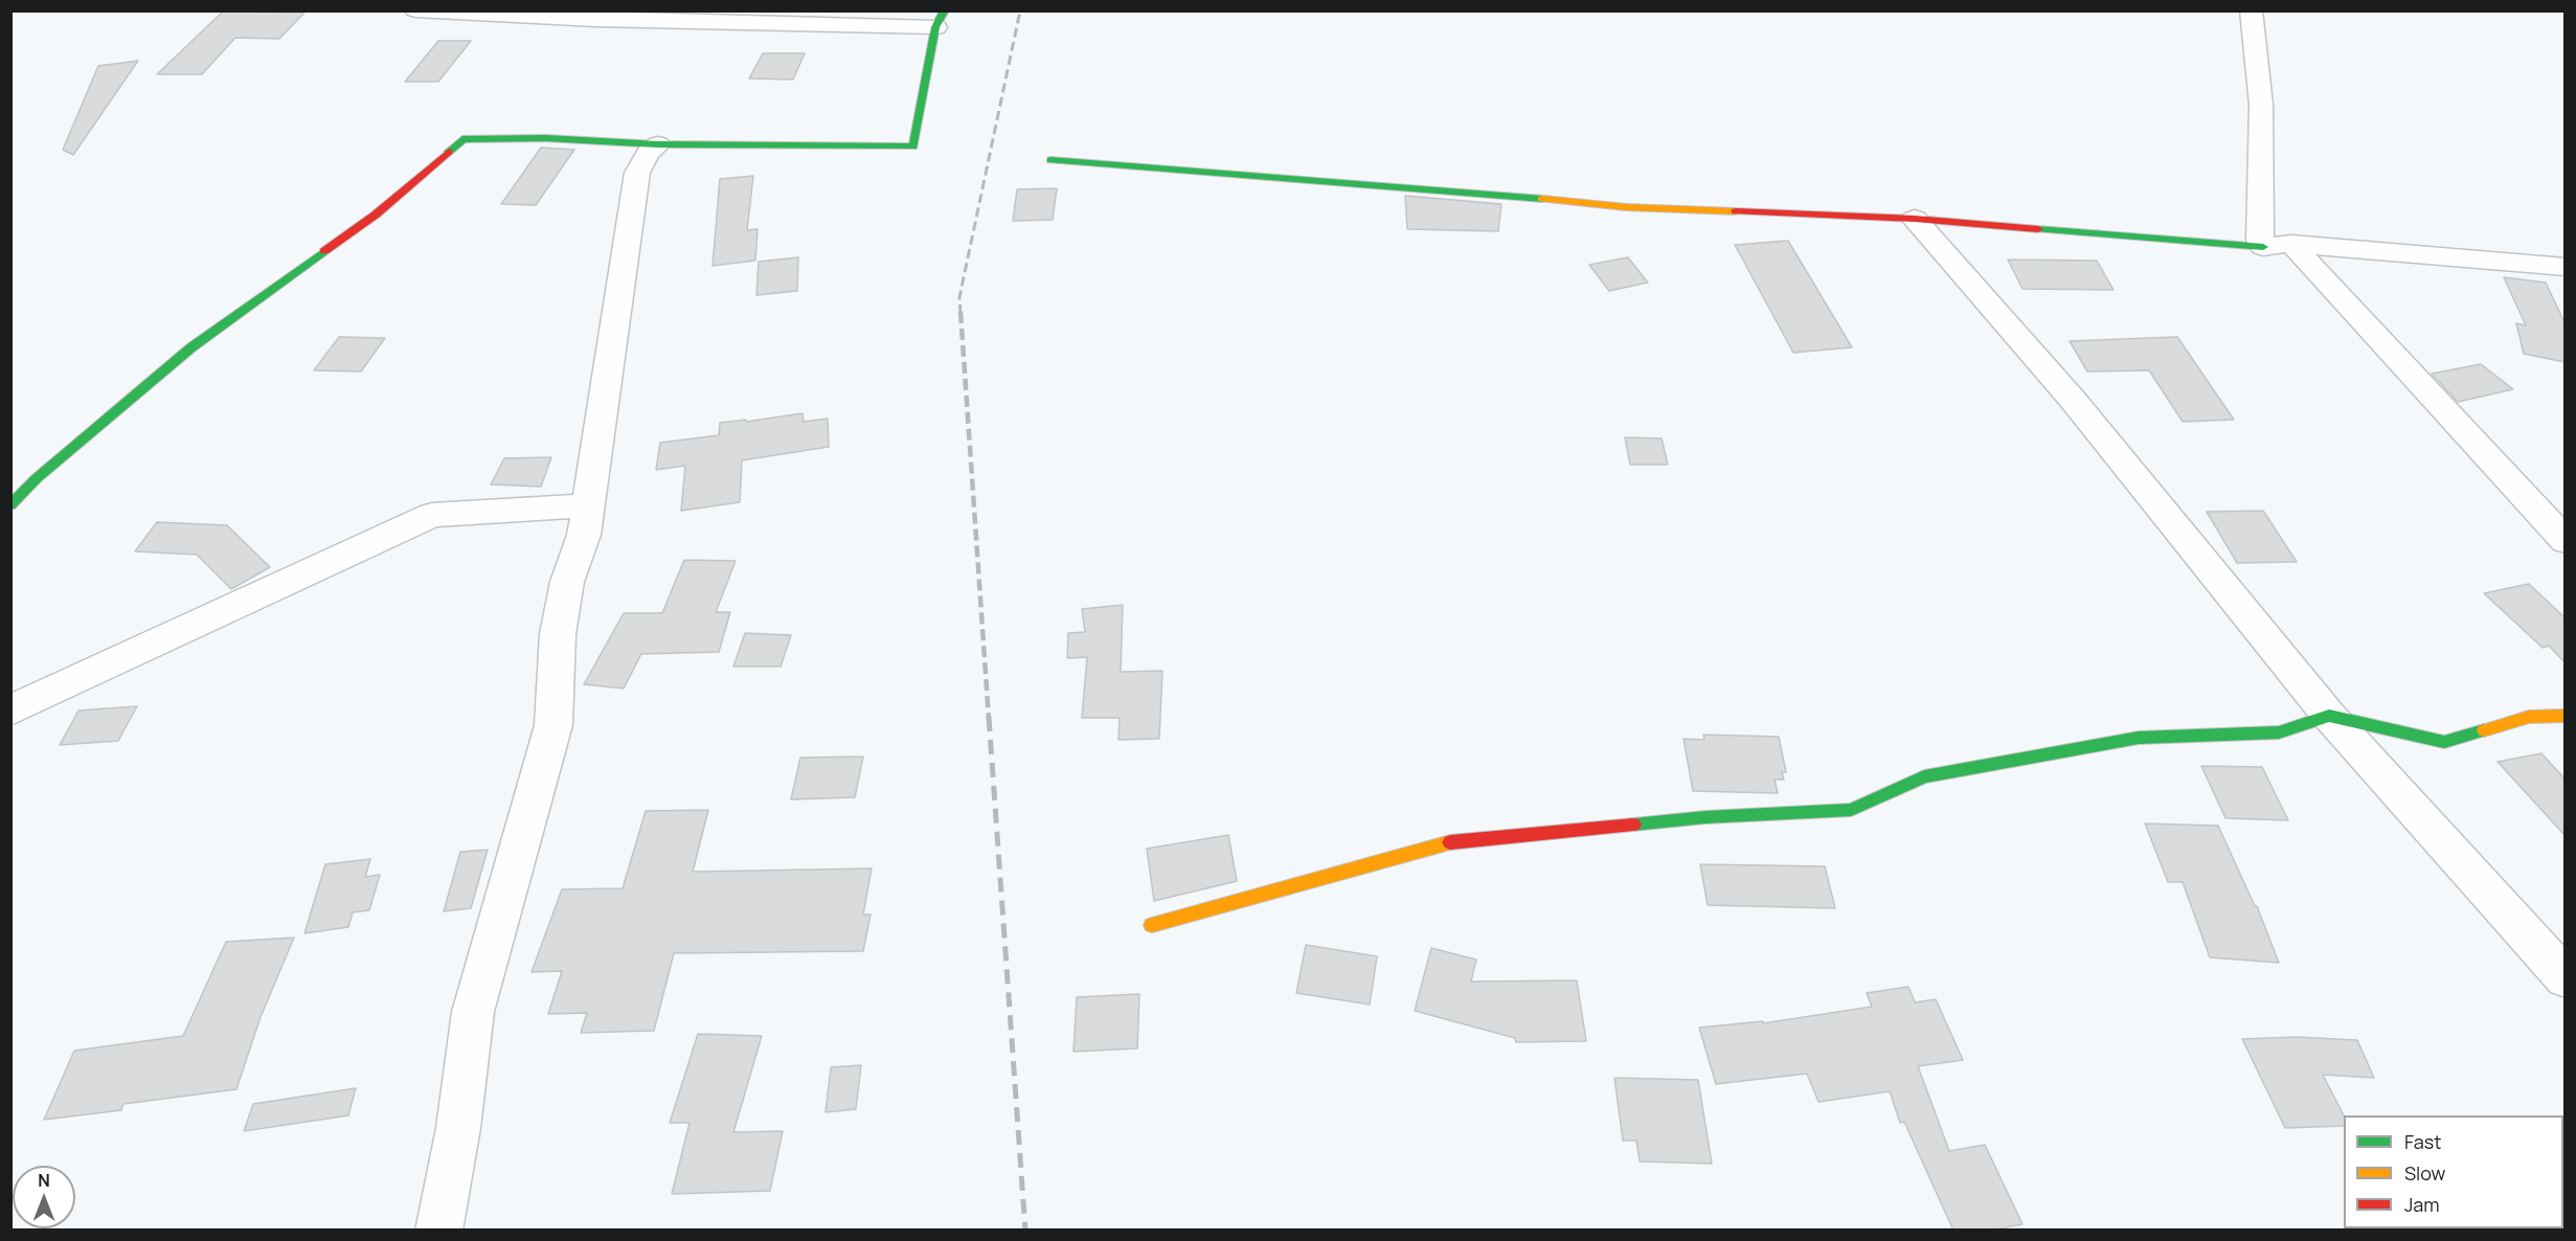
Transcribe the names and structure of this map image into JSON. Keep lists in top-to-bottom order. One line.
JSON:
{"legend":["Fast","Slow","Jam"],"north":"top"}
